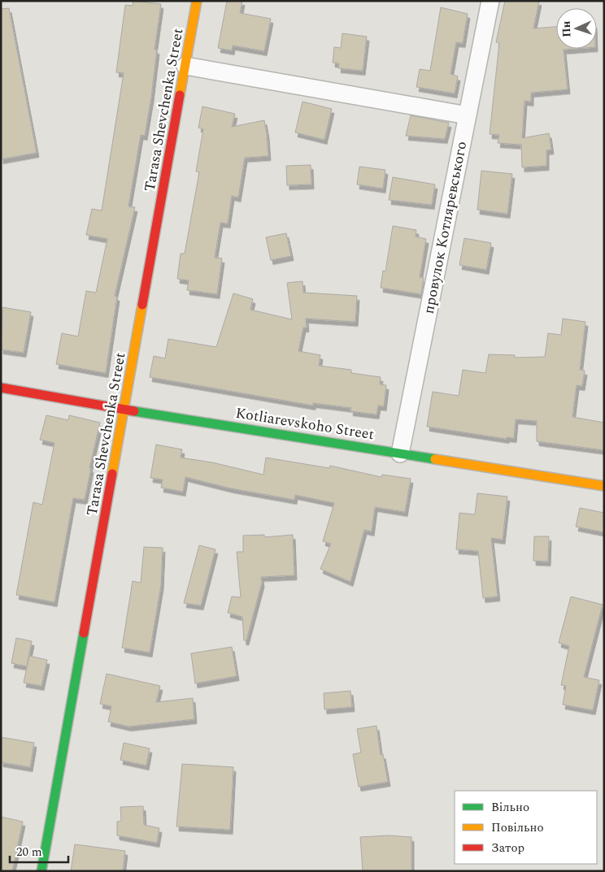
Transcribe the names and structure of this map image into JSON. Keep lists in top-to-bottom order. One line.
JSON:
{"streets":{"street":["Tarasa Shevchenka Street","провулок Котляревського","Kotliarevskoho Street"]},"crossings":[["Tarasa Shevchenka Street","Kotliarevskoho Street"],["провулок Котляревського","Kotliarevskoho Street"]],"legend":["Вільно","Повільно","Затор"],"scale_bar":"20 m","north":"left"}
